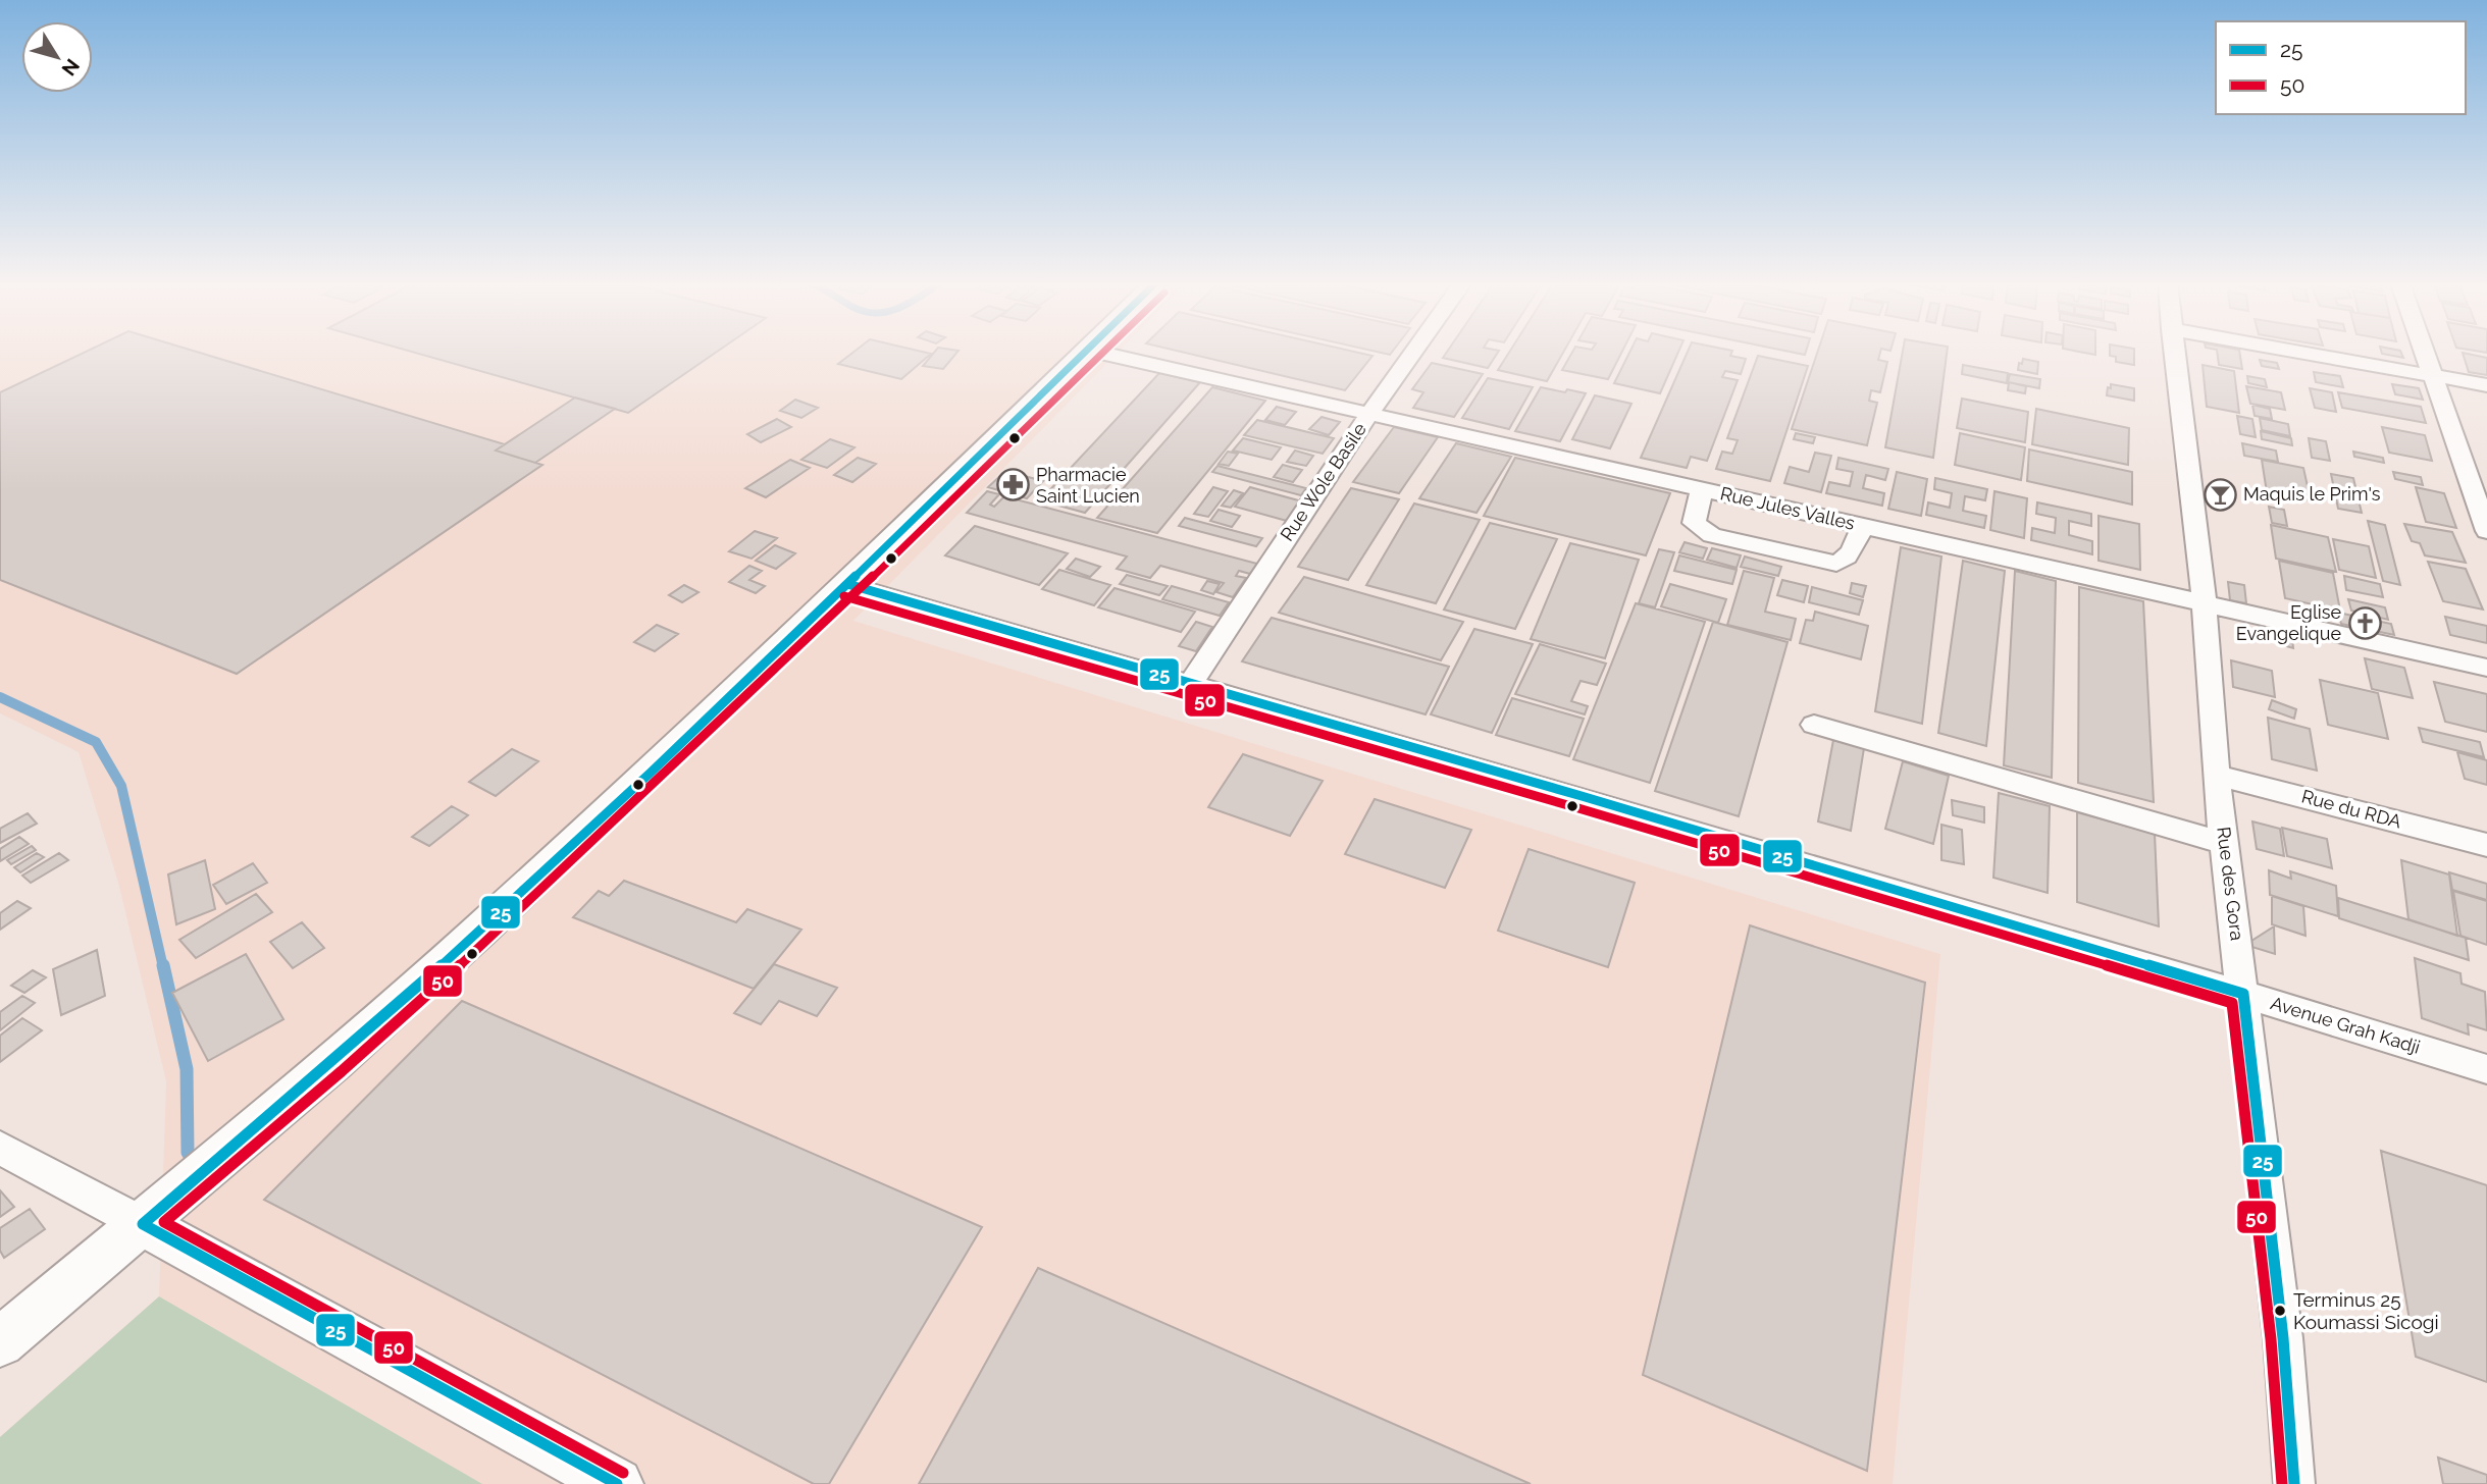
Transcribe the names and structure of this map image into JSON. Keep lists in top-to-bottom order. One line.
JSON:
{"streets":{"street":["Rue Wole Basile","Rue Jules Valles","Rue du RDA","Rue des Gora","Avenue Grah Kadji"]},"crossings":[["Rue Wole Basile","Rue Jules Valles"],["Rue Wole Basile","Avenue Grah Kadji"],["Rue Jules Valles","Rue des Gora"],["Rue du RDA","Rue des Gora"],["Rue des Gora","Avenue Grah Kadji"]],"places":{"pharmacy":["Pharmacie Saint Lucien"],"bar":["Maquis le Prim's"],"church":["Eglise Evangelique"],"other":["Terminus 25 Koumassi Sicogi"]},"lines":["transit line 25","transit line 50"],"legend":["25","50"],"north":"bottom right"}
